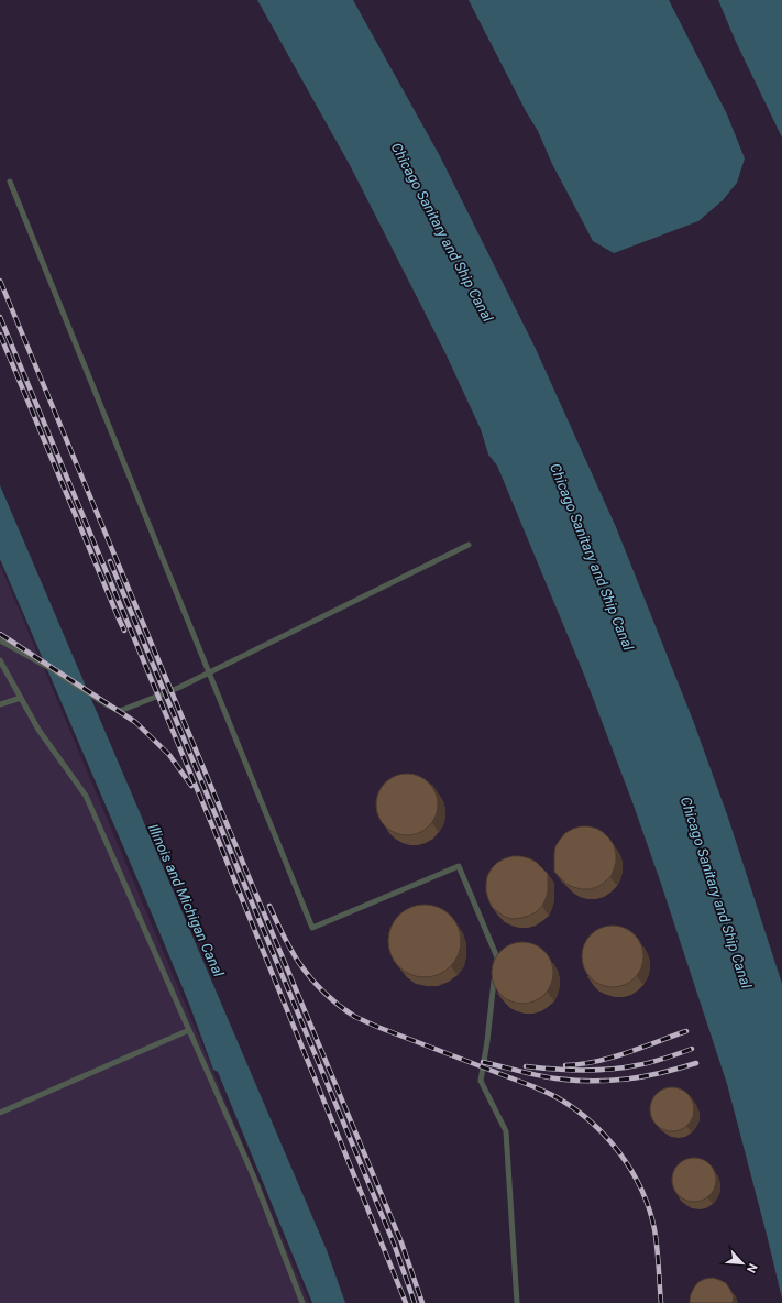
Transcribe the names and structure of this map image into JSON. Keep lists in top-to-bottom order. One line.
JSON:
{"water":["Chicago Sanitary and Ship Canal","Illinois and Michigan Canal"],"north":"bottom right"}
